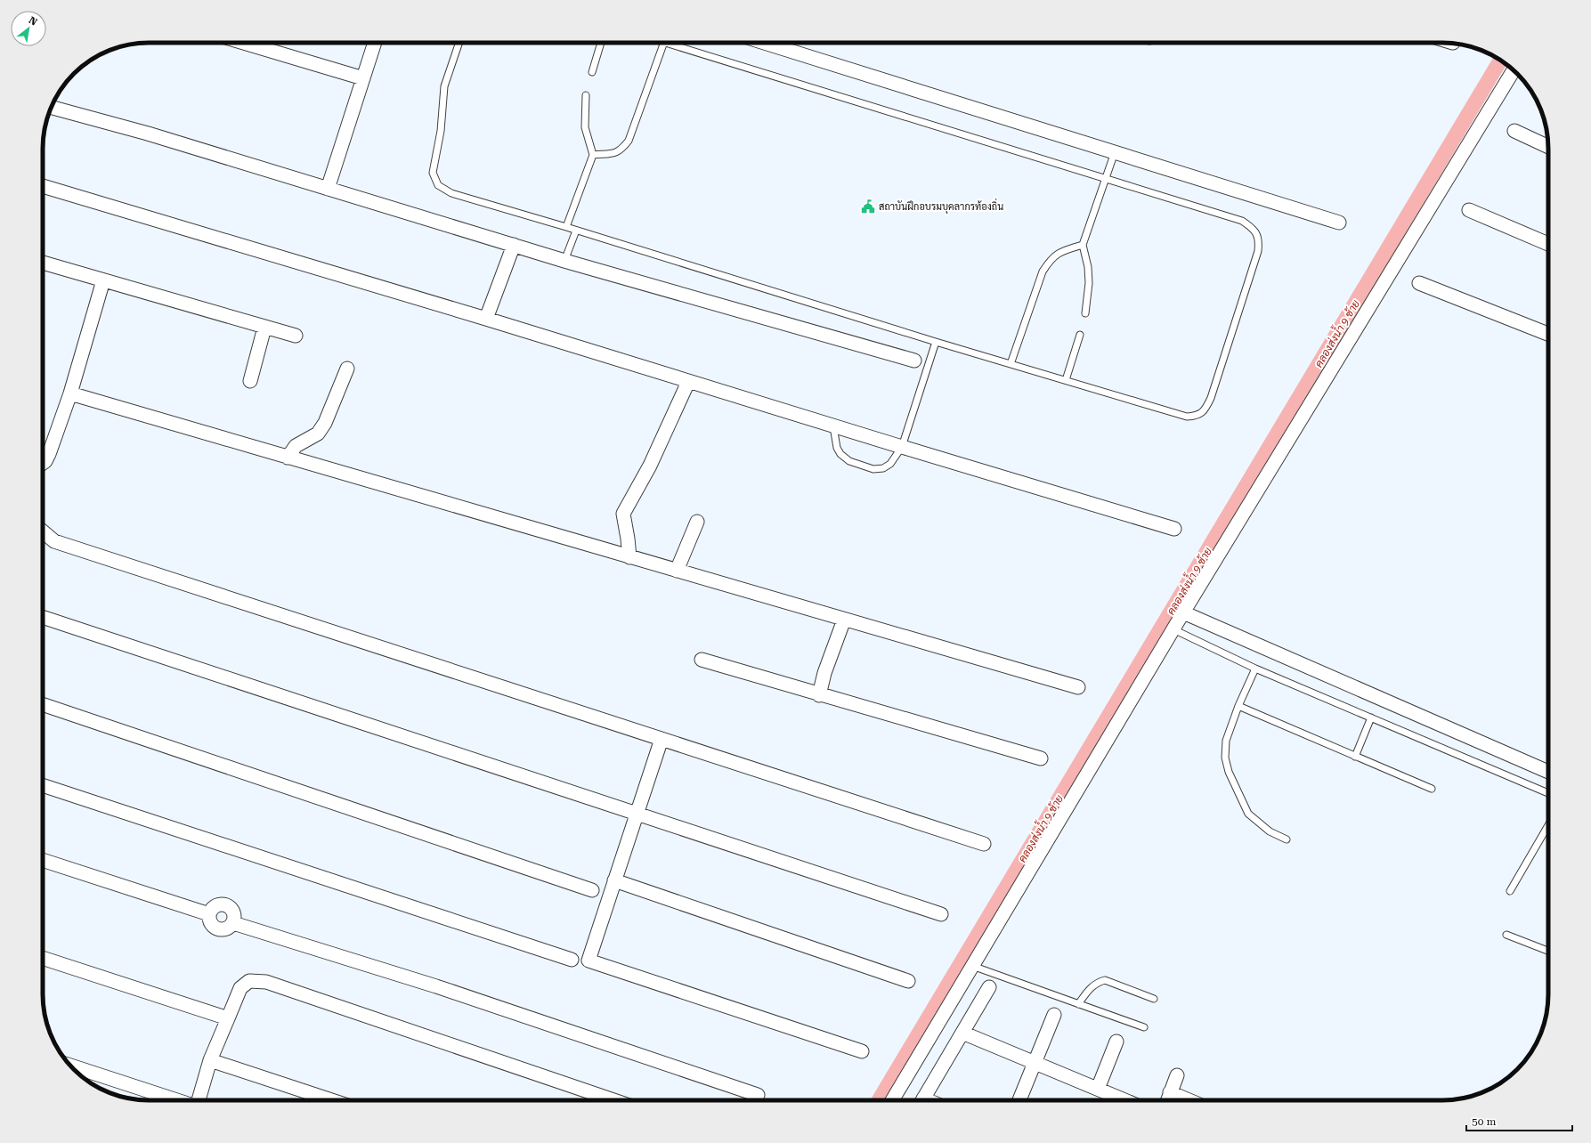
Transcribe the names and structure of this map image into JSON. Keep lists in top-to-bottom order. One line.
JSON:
{"water":["คลองส่งน้ำ 9 ซ้าย"],"places":{"public building":["สถาบันฝึกอบรมบุคลากรท้องถิ่น"]},"scale_bar":"50 m","north":"top right"}
